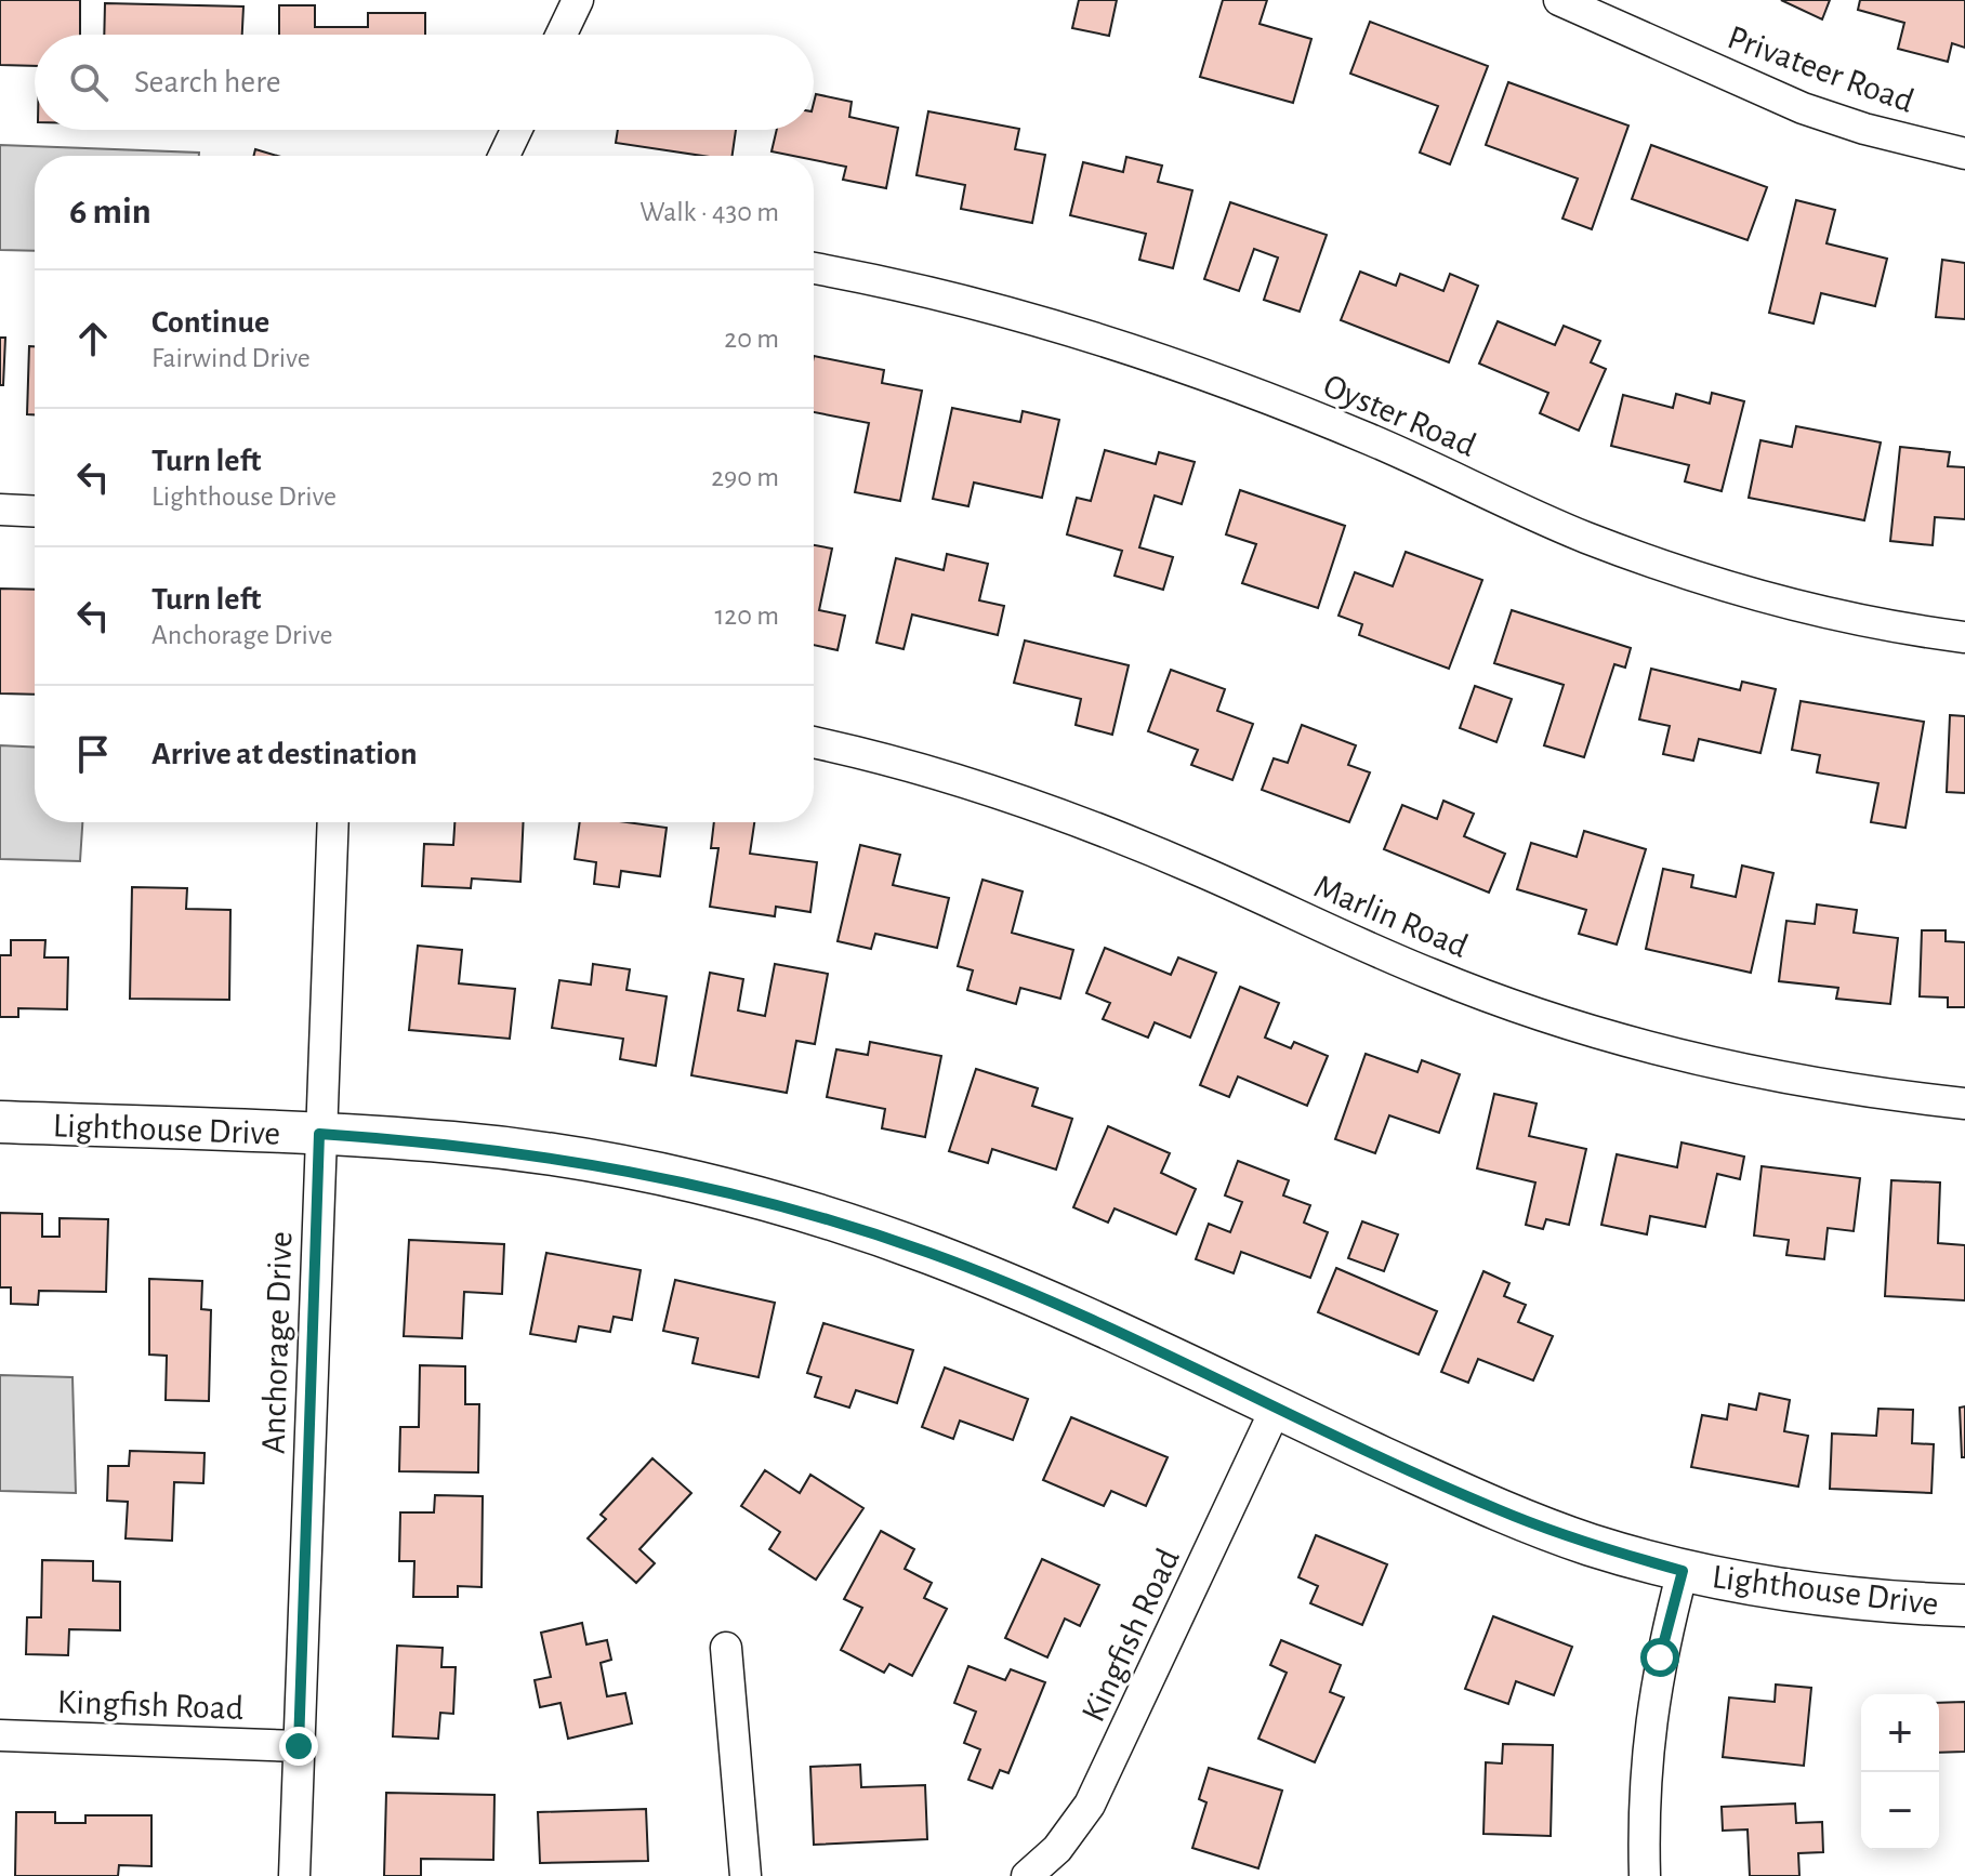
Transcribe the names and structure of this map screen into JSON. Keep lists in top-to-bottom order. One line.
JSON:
{"streets":{"street":["Privateer Road","Oyster Road","Marlin Road","Lighthouse Drive","Anchorage Drive","Kingfish Road"]},"crossings":[["Lighthouse Drive","Anchorage Drive"],["Lighthouse Drive","Kingfish Road"],["Anchorage Drive","Kingfish Road"]],"page":{"search":"Search here","heading":["6 min","Walk · 430 m"],"list":[["Continue","Fairwind Drive","20 m"],["Turn left","Lighthouse Drive","290 m"],["Turn left","Anchorage Drive","120 m"],"Arrive at destination"],"map_buttons":["+","−"]}}
